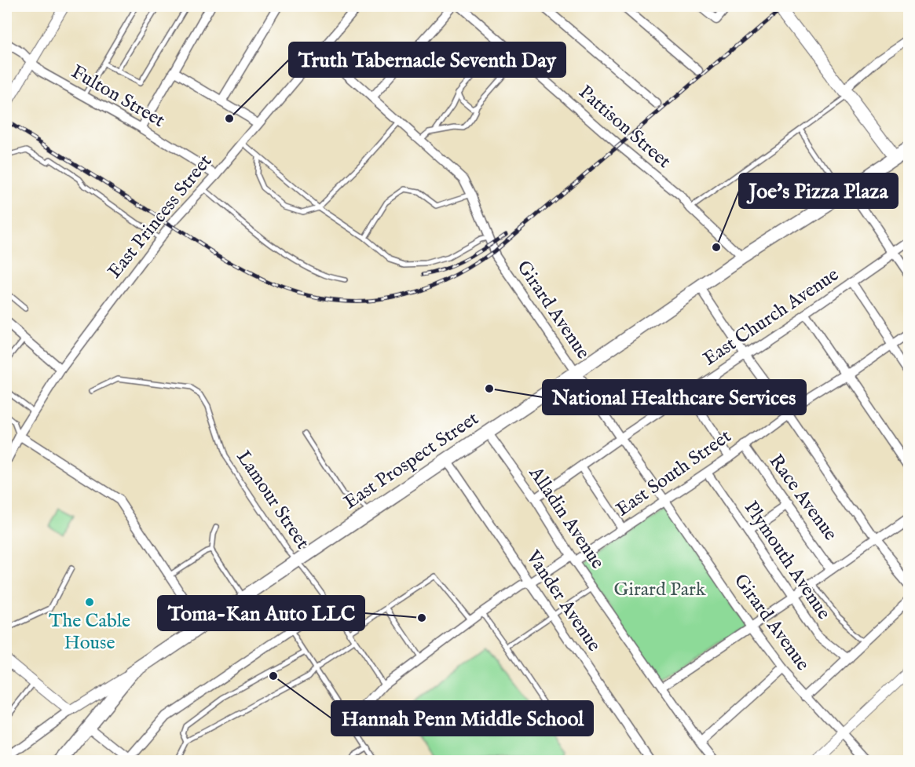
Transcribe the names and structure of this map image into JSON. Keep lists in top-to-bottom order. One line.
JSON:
{"streets":{"main road":["East Prospect Street"],"street":["Fulton Street","Pattison Street","East Princess Street","Girard Avenue","East Church Avenue","East South Street","Race Avenue","Alladin Avenue","Plymouth Avenue","Vander Avenue"],"lane":["Lamour Street"]},"crossings":[["Fulton Street","East Princess Street"],["Pattison Street","East Prospect Street"],["East Princess Street","Girard Avenue"],["Girard Avenue","East Church Avenue"],["Girard Avenue","East Prospect Street"],["Girard Avenue","East South Street"],["East Church Avenue","Alladin Avenue"],["East Prospect Street","Lamour Street"],["East Prospect Street","Alladin Avenue"],["East Prospect Street","Vander Avenue"],["East South Street","Race Avenue"],["East South Street","Lamour Street"],["East South Street","Alladin Avenue"],["East South Street","Plymouth Avenue"],["East South Street","Vander Avenue"]],"parks":["Girard Park"],"places":["Truth Tabernacle Seventh Day","Joe's Pizza Plaza","National Healthcare Services","The Cable House","Toma-Kan Auto LLC","Hannah Penn Middle School"]}
